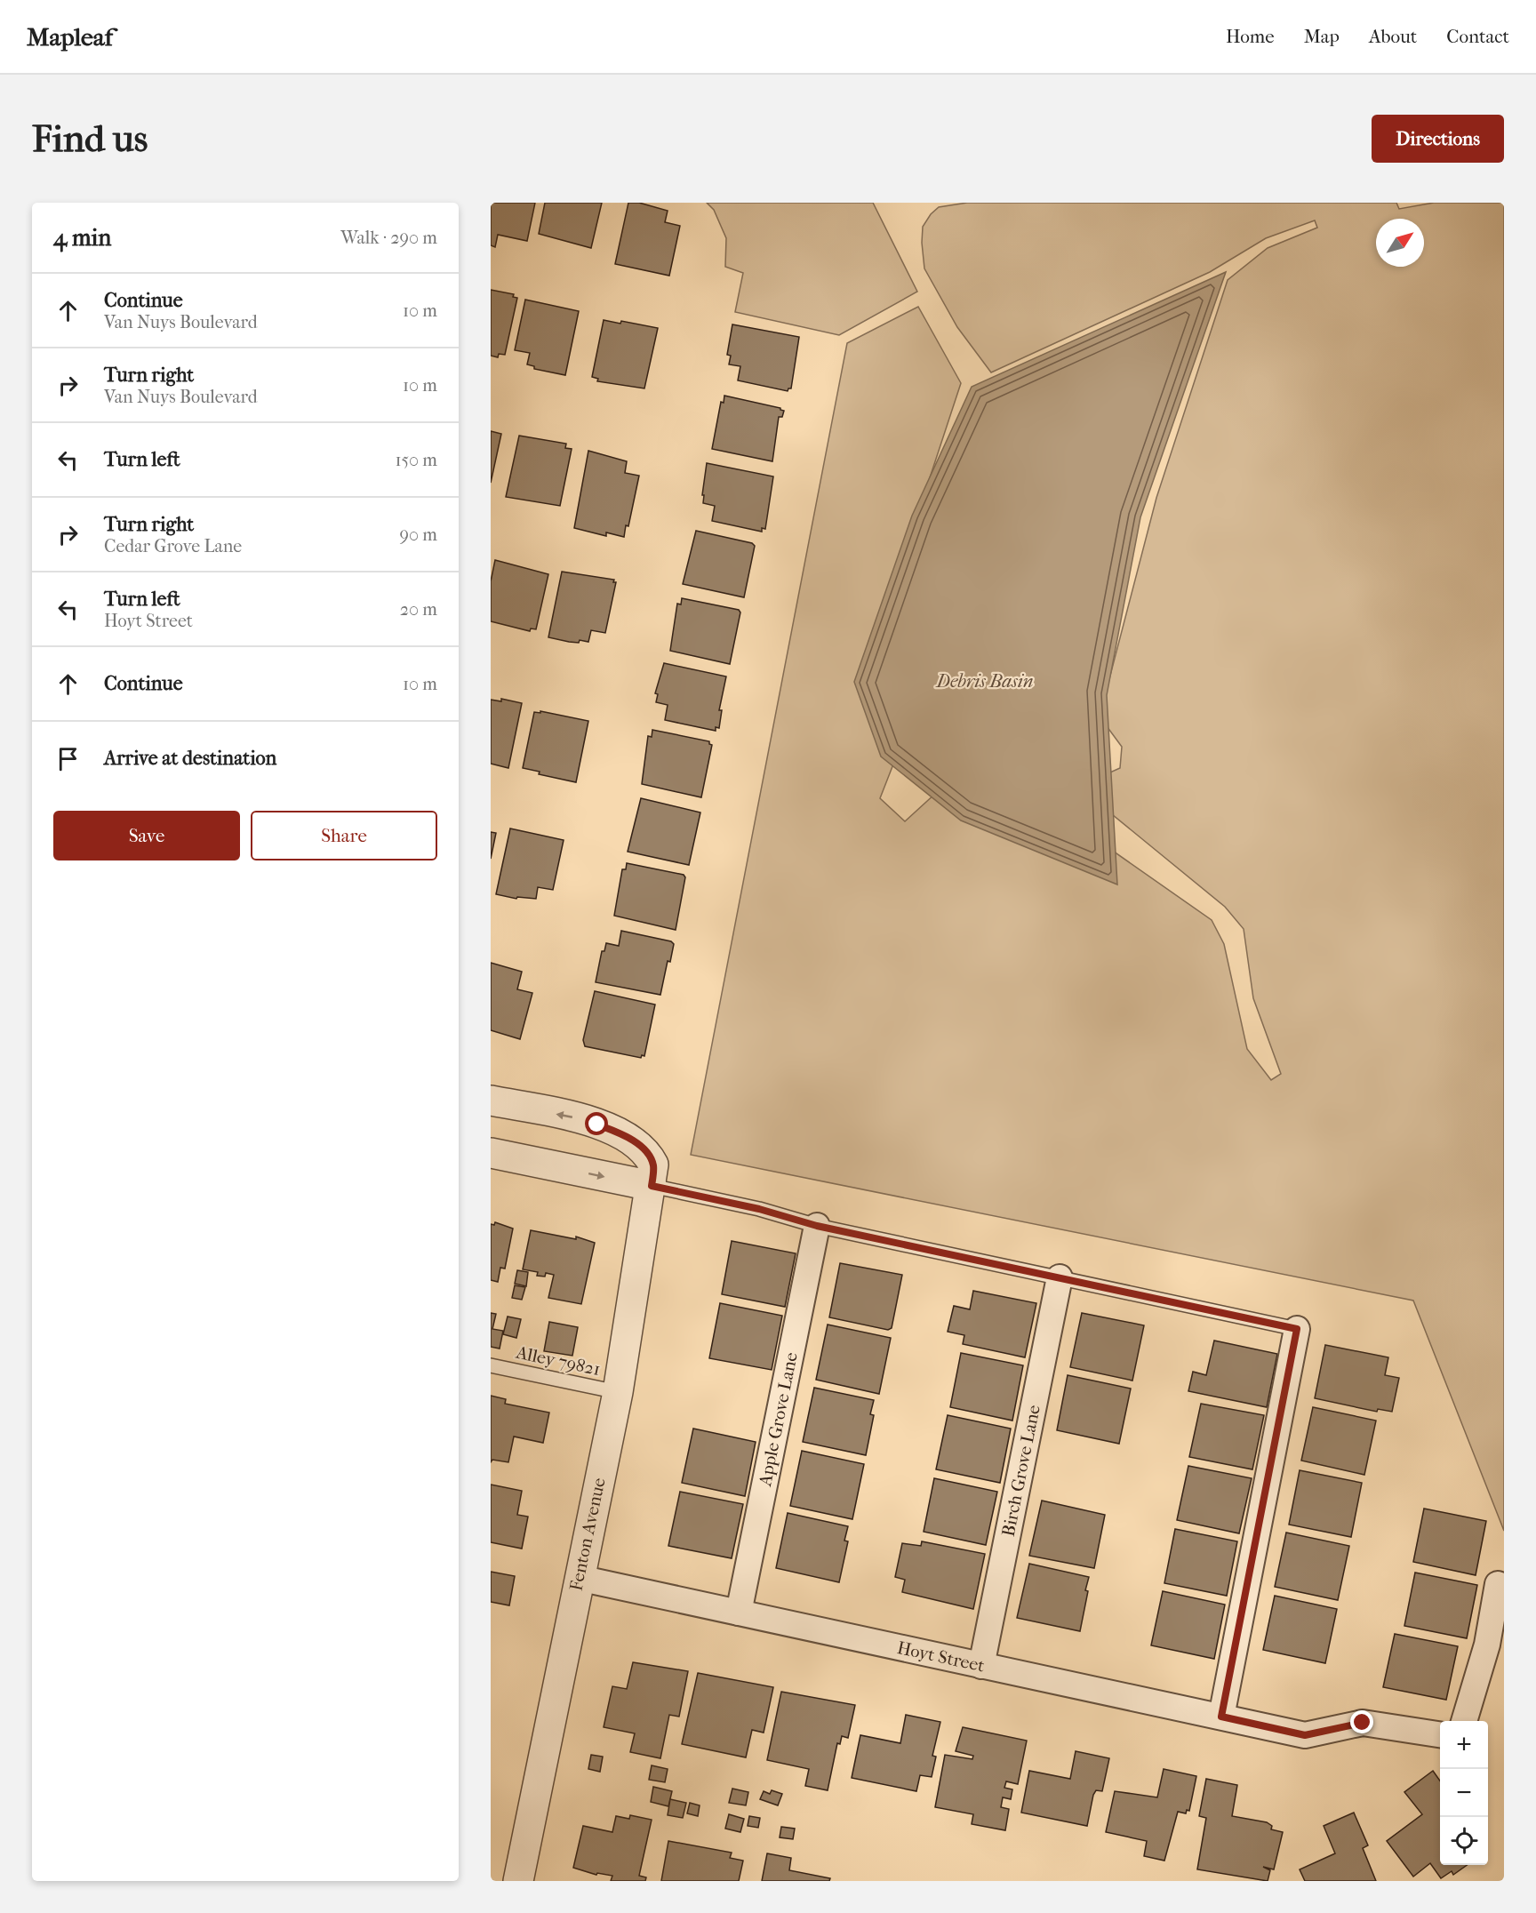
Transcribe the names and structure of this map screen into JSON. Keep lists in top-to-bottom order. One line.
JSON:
{"streets":{"street":["Apple Grove Lane","Birch Grove Lane","Fenton Avenue","Hoyt Street"],"lane":["Alley 79821"]},"crossings":[["Alley 79821","Fenton Avenue"],["Apple Grove Lane","Hoyt Street"],["Birch Grove Lane","Hoyt Street"],["Fenton Avenue","Hoyt Street"]],"water":["Debris Basin"],"north":"top right","page":{"header":"Mapleaf","nav":["Home","Map","About","Contact"],"buttons":["Directions",["Save","Share"]],"title":"Find us","heading":["4 min","Walk · 290 m"],"list":[["Continue","Van Nuys Boulevard","10 m"],["Turn right","Van Nuys Boulevard","10 m"],["Turn left","150 m"],["Turn right","Cedar Grove Lane","90 m"],["Turn left","Hoyt Street","20 m"],["Continue","10 m"],"Arrive at destination"],"map_buttons":["+","−"]}}
